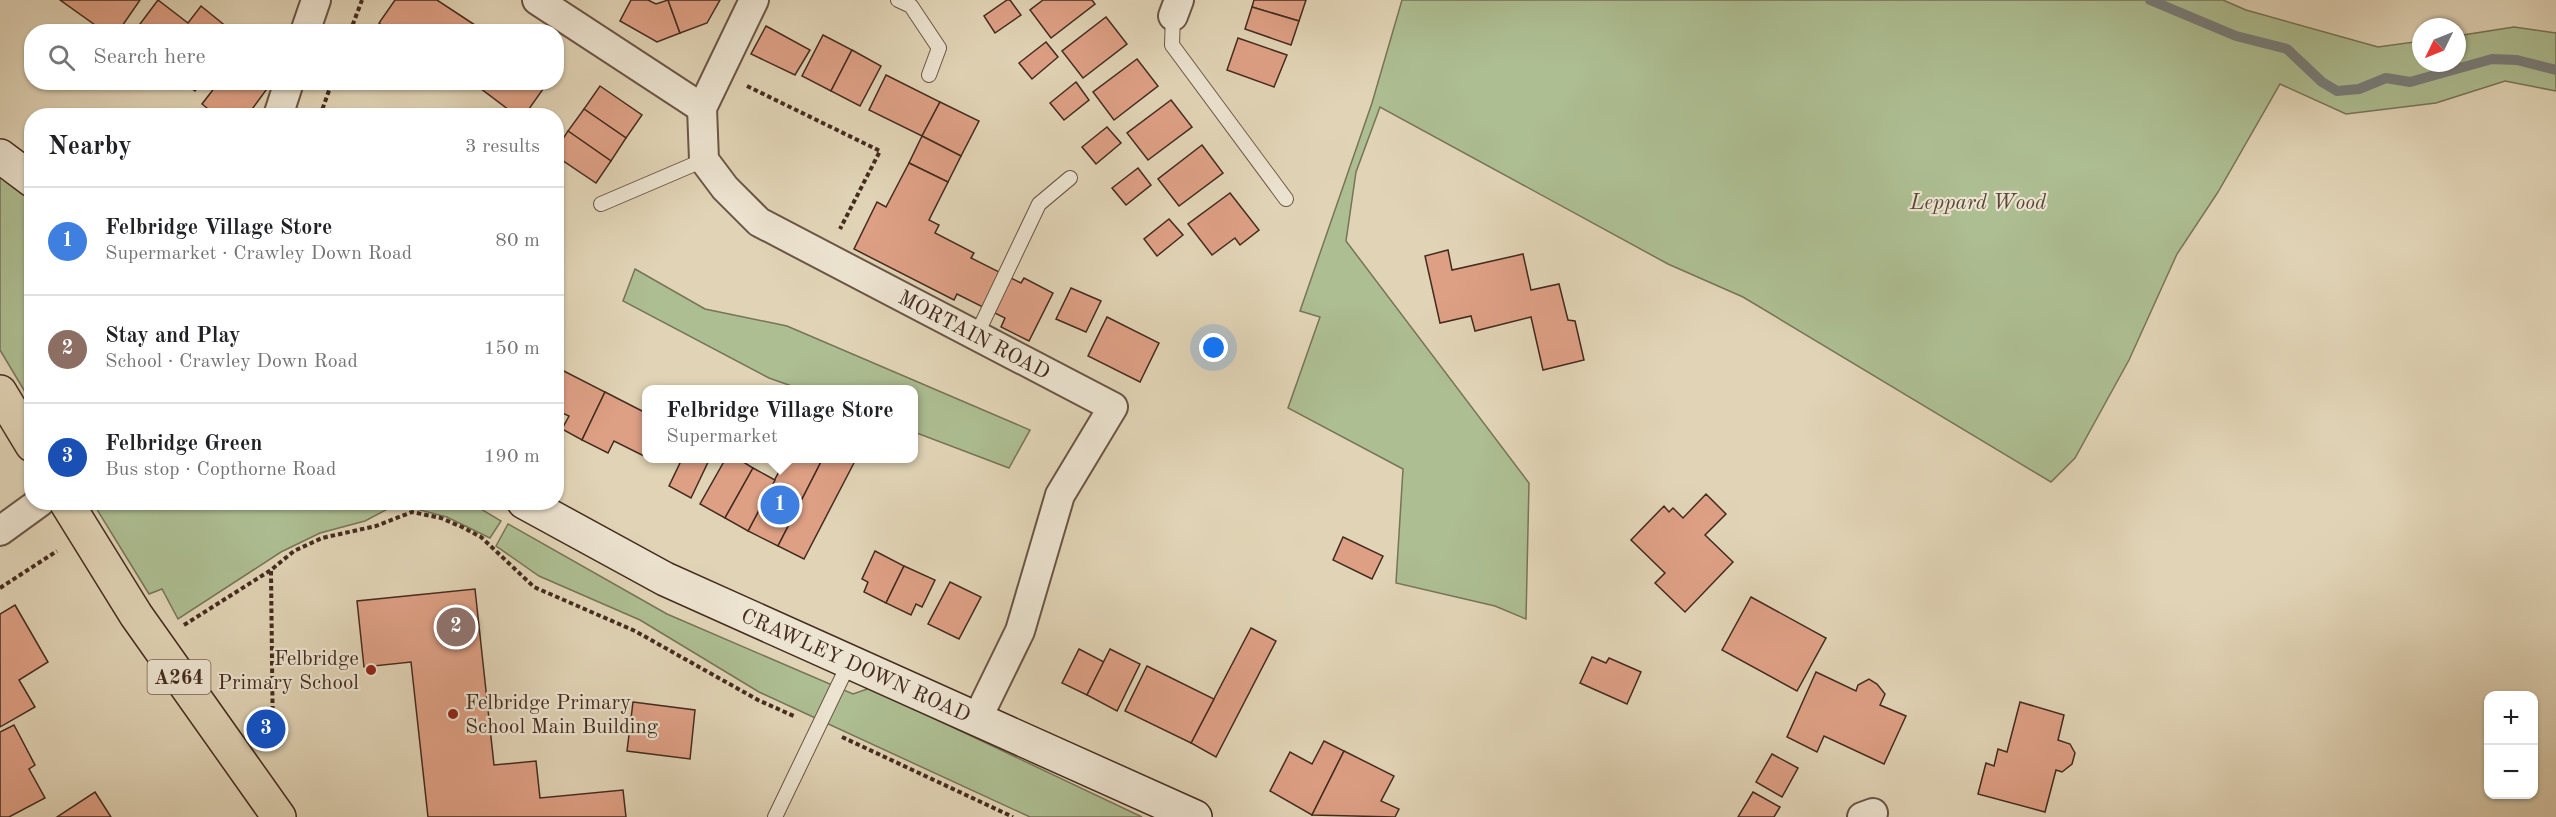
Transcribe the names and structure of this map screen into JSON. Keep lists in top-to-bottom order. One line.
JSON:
{"streets":{"highway":["A264"],"street":["MORTAIN ROAD","CRAWLEY DOWN ROAD"]},"crossings":[["MORTAIN ROAD","CRAWLEY DOWN ROAD"]],"parks":["Leppard Wood"],"places":["Felbridge Primary School","Felbridge Primary School Main Building"],"north":"bottom left","page":{"search":"Search here","heading":["Nearby","3 results"],"list":[{"mark":"1","name":"Felbridge Village Store","note":"Supermarket · Crawley Down Road","value":"80 m"},{"mark":"2","name":"Stay and Play","note":"School · Crawley Down Road","value":"150 m"},{"mark":"3","name":"Felbridge Green","note":"Bus stop · Copthorne Road","value":"190 m"}],"popup":["Felbridge Village Store","Supermarket"],"pins":["1","2","3"],"map_buttons":["+","−"]}}
